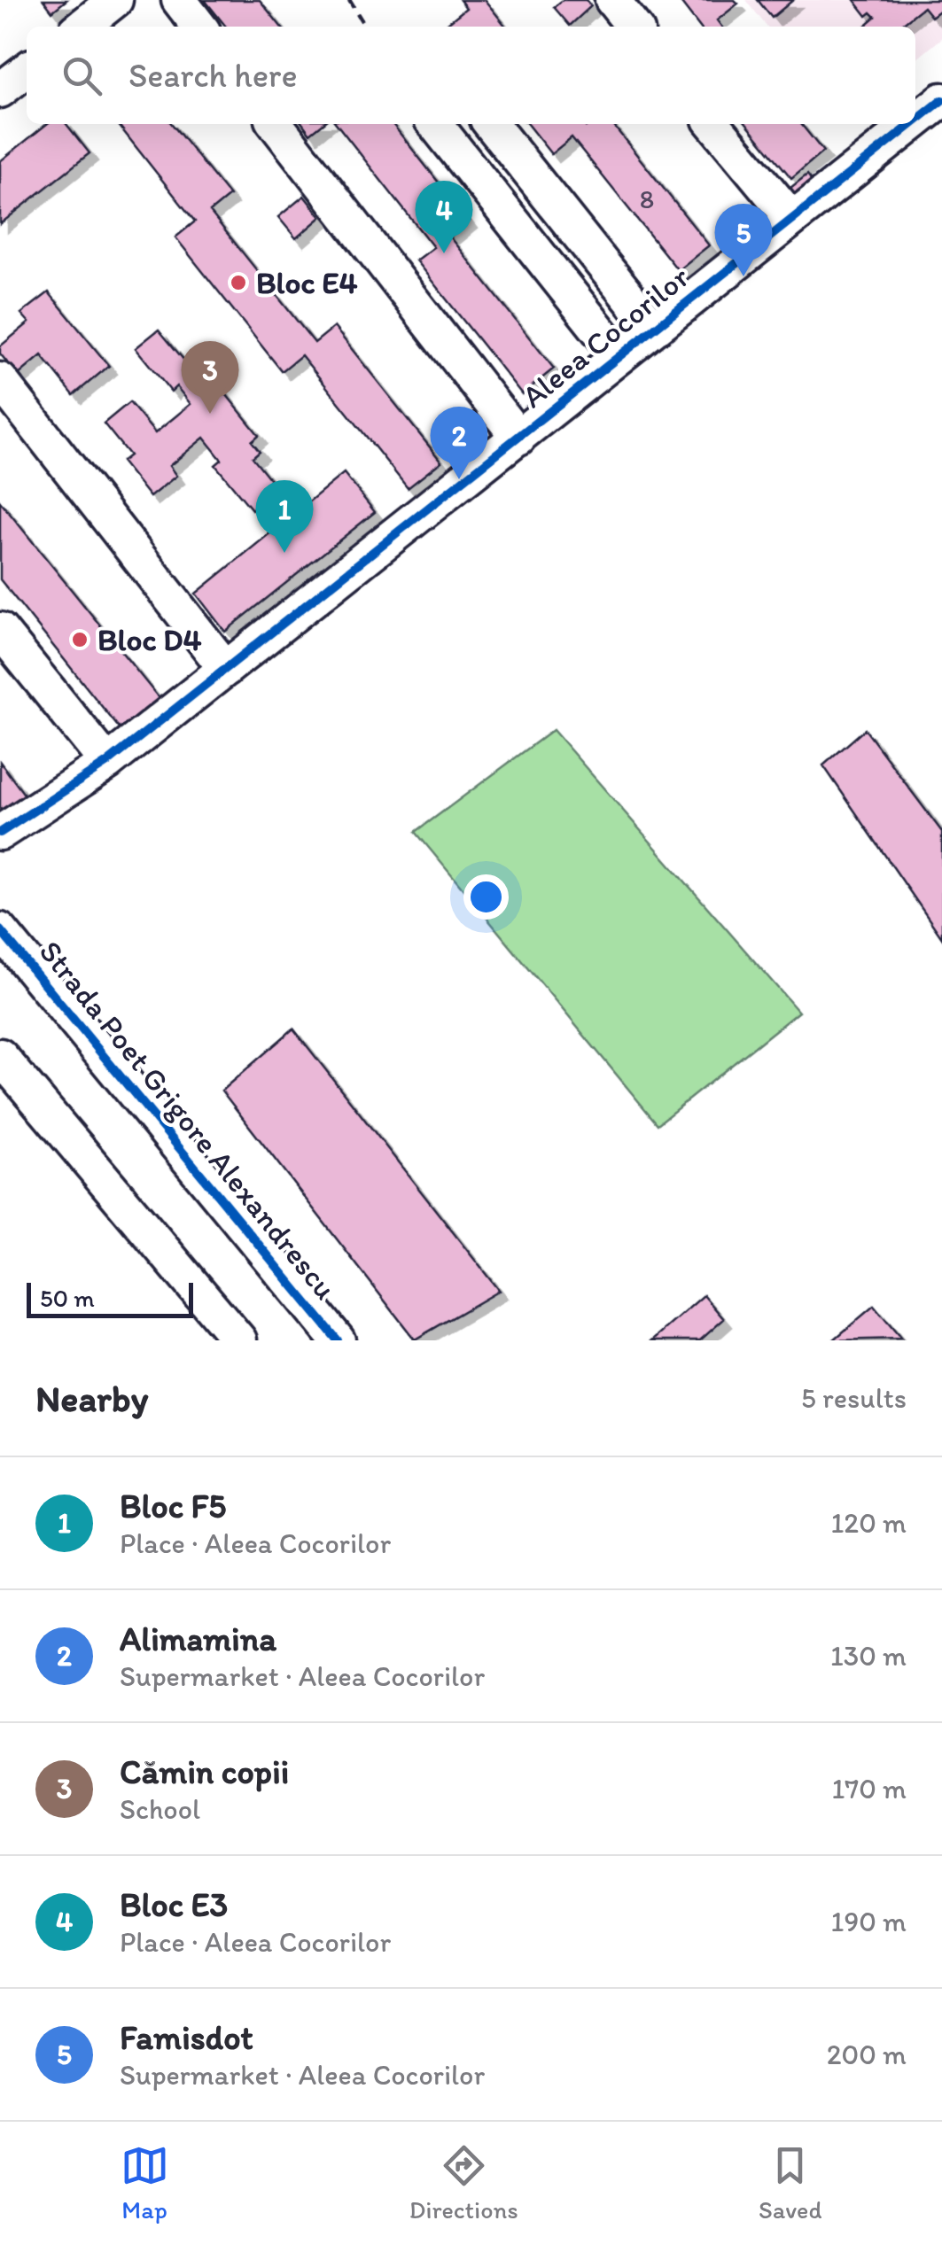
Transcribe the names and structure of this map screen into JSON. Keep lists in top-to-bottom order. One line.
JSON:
{"streets":{"street":["Aleea Cocorilor","Strada Poet Grigore Alexandrescu"]},"places":["Bloc E4","Bloc D4"],"house_numbers":["8"],"scale_bar":"50 m","page":{"search":"Search here","pins":["4","5","3","2","1"],"scale":"50 m","heading":["Nearby","5 results"],"list":[{"mark":"1","name":"Bloc F5","note":"Place · Aleea Cocorilor","value":"120 m"},{"mark":"2","name":"Alimamina","note":"Supermarket · Aleea Cocorilor","value":"130 m"},{"mark":"3","name":"Cămin copii","note":"School","value":"170 m"},{"mark":"4","name":"Bloc E3","note":"Place · Aleea Cocorilor","value":"190 m"},{"mark":"5","name":"Famisdot","note":"Supermarket · Aleea Cocorilor","value":"200 m"}],"nav":["Map","Directions","Saved"]}}
